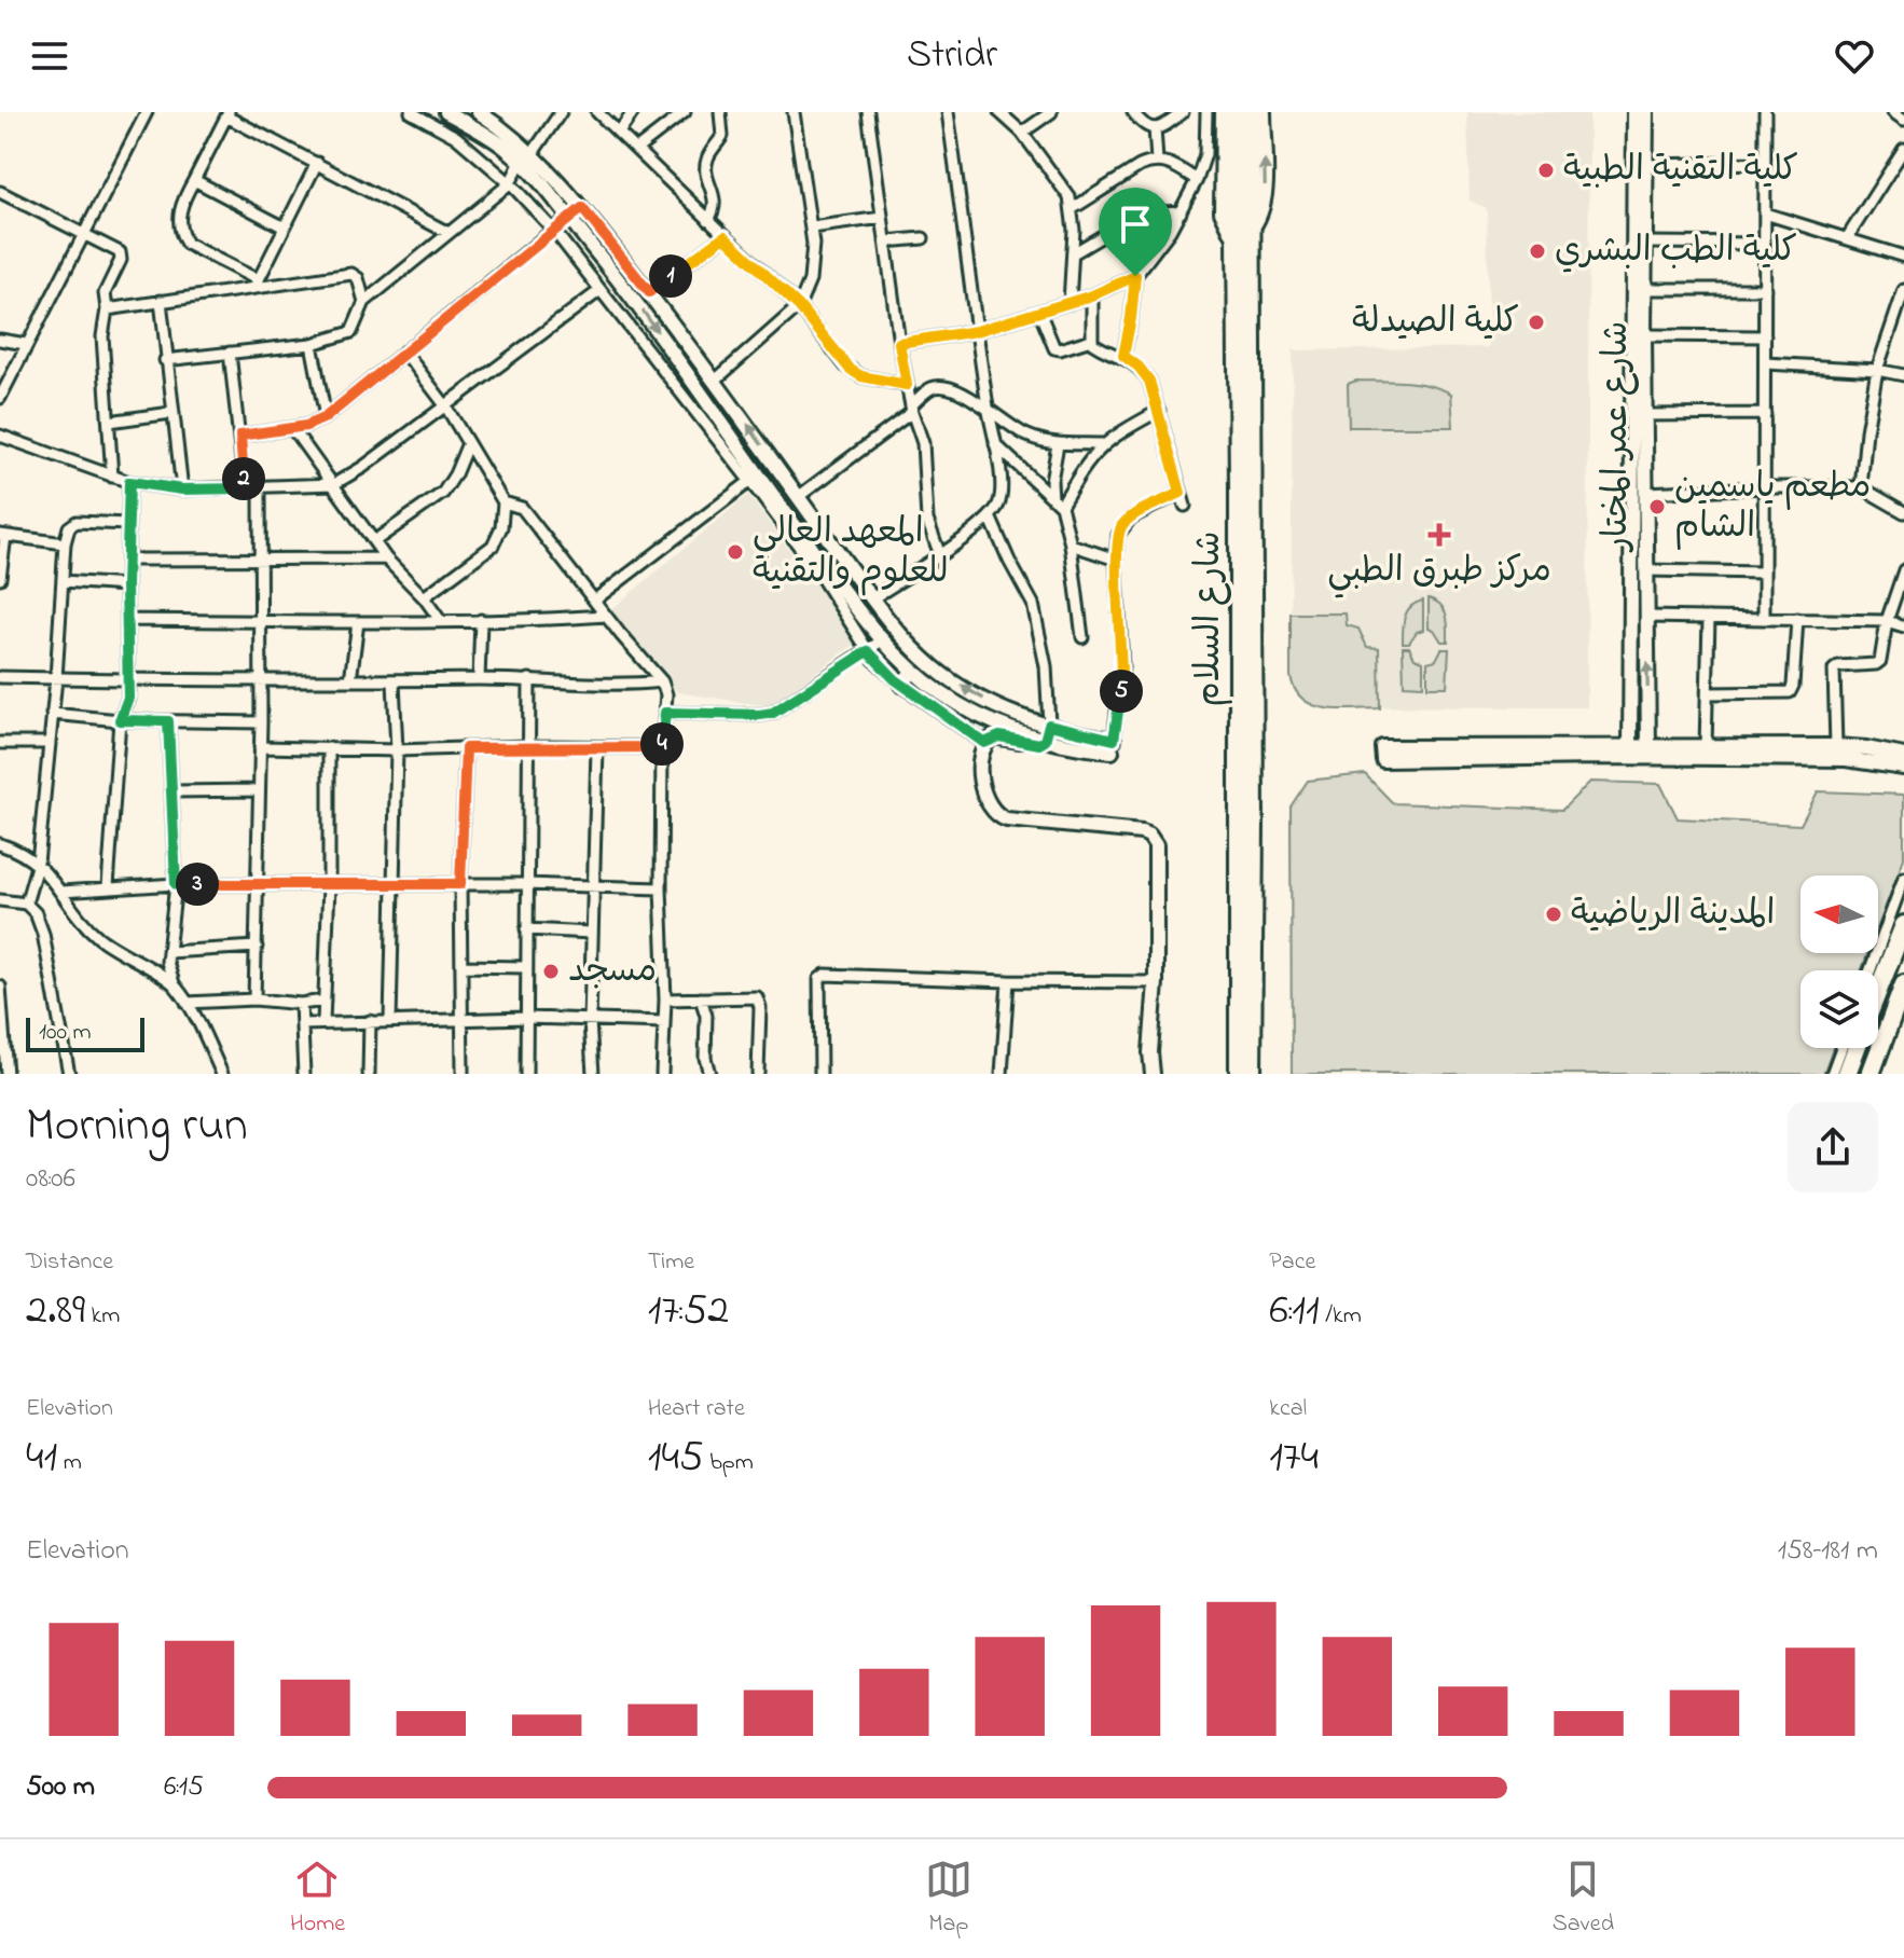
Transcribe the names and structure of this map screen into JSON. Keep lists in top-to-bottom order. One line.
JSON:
{"streets":{"highway":["شارع السلام"],"main road":["شارع عمر المختار"]},"places":{"other":["كلية التقنية الطبية","كلية الطب البشري","كلية الصيدلة","مطعم ياسمين الشام","المعهد العالي للعلوم والتقنية","المدينة الرياضية","مسجد"],"health":["مركز طبرق الطبي"]},"scale_bar":"100 m","north":"left","page":{"header":"Stridr","pins":["1","2","5","4","3"],"scale":"100 m","heading":["Morning run","08:06"],"stats":[["Distance","2.89 km"],["Time","17:52"],["Pace","6:11 /km"],["Elevation","41 m"],["Heart rate","145 bpm"],["kcal","174"]],"chart":["Elevation","158–181 m"],"list":[{"name":"500 m","note":"6:15"}],"tabs":["Home","Map","Saved"]}}
